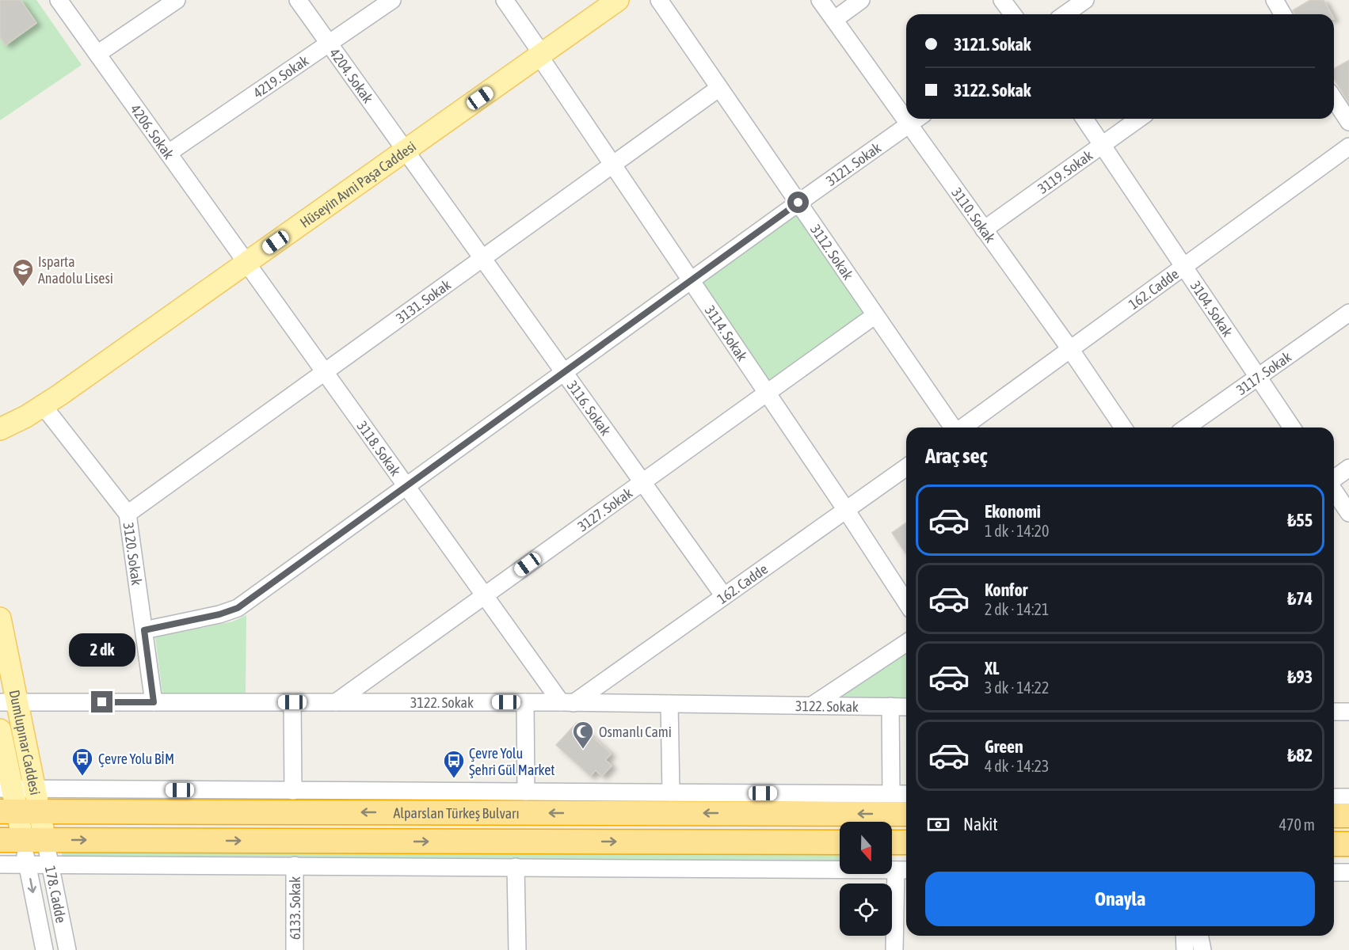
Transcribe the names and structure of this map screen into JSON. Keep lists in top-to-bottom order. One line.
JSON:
{"streets":{"highway":["Alparslan Türkeş Bulvarı"],"main road":["Hüseyin Avni Paşa Caddesi","Dumlupınar Caddesi"],"street":["4204. Sokak","4219. Sokak","4206. Sokak","3121. Sokak","3119. Sokak","3110. Sokak","3112. Sokak","162. Cadde","3131. Sokak","3104. Sokak","3114. Sokak","3117. Sokak","3116. Sokak","3118. Sokak","3127. Sokak","3120. Sokak","3122. Sokak","178. Cadde","6133. Sokak"]},"crossings":[["4204. Sokak","4219. Sokak"],["4204. Sokak","Hüseyin Avni Paşa Caddesi"],["4204. Sokak","3116. Sokak"],["4219. Sokak","4206. Sokak"],["4206. Sokak","Hüseyin Avni Paşa Caddesi"],["4206. Sokak","3118. Sokak"],["3121. Sokak","3110. Sokak"],["3121. Sokak","3112. Sokak"],["3121. Sokak","3114. Sokak"],["3121. Sokak","3116. Sokak"],["3121. Sokak","3118. Sokak"],["3121. Sokak","3120. Sokak"],["3119. Sokak","3110. Sokak"],["3119. Sokak","3104. Sokak"],["Hüseyin Avni Paşa Caddesi","3114. Sokak"],["Hüseyin Avni Paşa Caddesi","3116. Sokak"],["Hüseyin Avni Paşa Caddesi","3118. Sokak"],["Hüseyin Avni Paşa Caddesi","3120. Sokak"],["3110. Sokak","162. Cadde"],["3112. Sokak","3131. Sokak"],["3112. Sokak","3127. Sokak"],["162. Cadde","3104. Sokak"],["162. Cadde","3114. Sokak"],["162. Cadde","3116. Sokak"],["162. Cadde","3118. Sokak"],["162. Cadde","3122. Sokak"],["3131. Sokak","3114. Sokak"],["3131. Sokak","3116. Sokak"],["3131. Sokak","3118. Sokak"],["3131. Sokak","3120. Sokak"],["3104. Sokak","3117. Sokak"],["3114. Sokak","3127. Sokak"],["3116. Sokak","3127. Sokak"],["3118. Sokak","3127. Sokak"],["3118. Sokak","3122. Sokak"],["3127. Sokak","3122. Sokak"],["3120. Sokak","3122. Sokak"],["3122. Sokak","Dumlupınar Caddesi"],["Dumlupınar Caddesi","Alparslan Türkeş Bulvarı"],["Dumlupınar Caddesi","178. Cadde"],["Alparslan Türkeş Bulvarı","178. Cadde"]],"places":{"school or university":["Isparta Anadolu Lisesi"],"mosque":["Osmanlı Cami"],"bus stop":["Çevre Yolu BİM","Çevre Yolu Şehri Gül Market"]},"north":"bottom","page":{"banner":["3121. Sokak","3122. Sokak"],"heading":"Araç seç","list":[{"name":"Ekonomi","note":"1 dk · 14:20","value":"₺55"},{"name":"Konfor","note":"2 dk · 14:21","value":"₺74"},{"name":"XL","note":"3 dk · 14:22","value":"₺93"},{"name":"Green","note":"4 dk · 14:23","value":"₺82"}],"bubble":"2 dk","pay":["Nakit","470 m"],"buttons":"Onayla"}}
